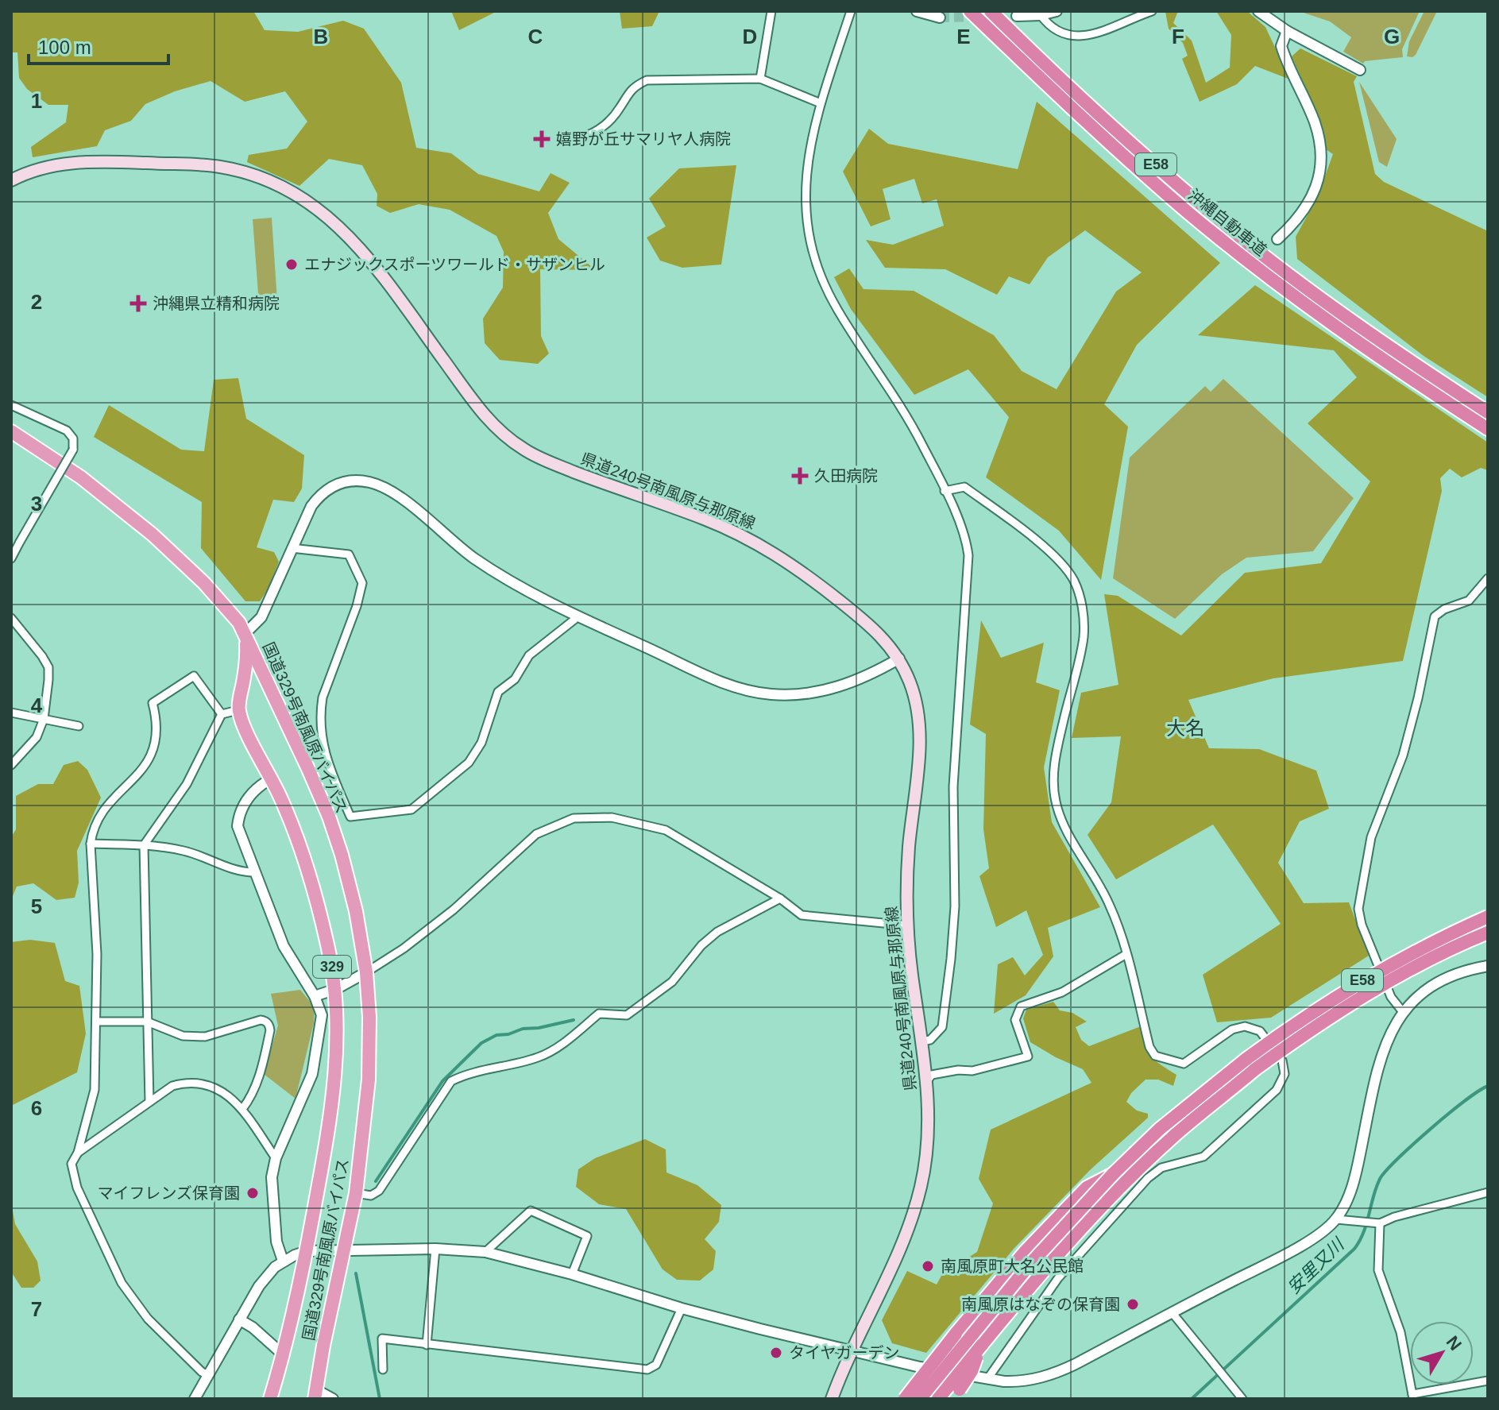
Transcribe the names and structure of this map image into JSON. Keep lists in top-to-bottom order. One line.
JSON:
{"streets":{"highway":["E58","沖縄自動車道","国道329号南風原バイパス","329"],"main road":["県道240号南風原与那原線"]},"districts":["大名"],"water":["安里又川"],"places":{"health":["嬉野が丘サマリヤ人病院","沖縄県立精和病院","久田病院"],"other":["エナジックスポーツワールド・サザンヒル","マイフレンズ保育園","南風原町大名公民館","南風原はなぞの保育園","タイヤガーデン"]},"scale_bar":"100 m","north":"top right","grid":{"columns":["B","C","D","E","F","G"],"rows":["1","2","3","4","5","6","7"]}}
